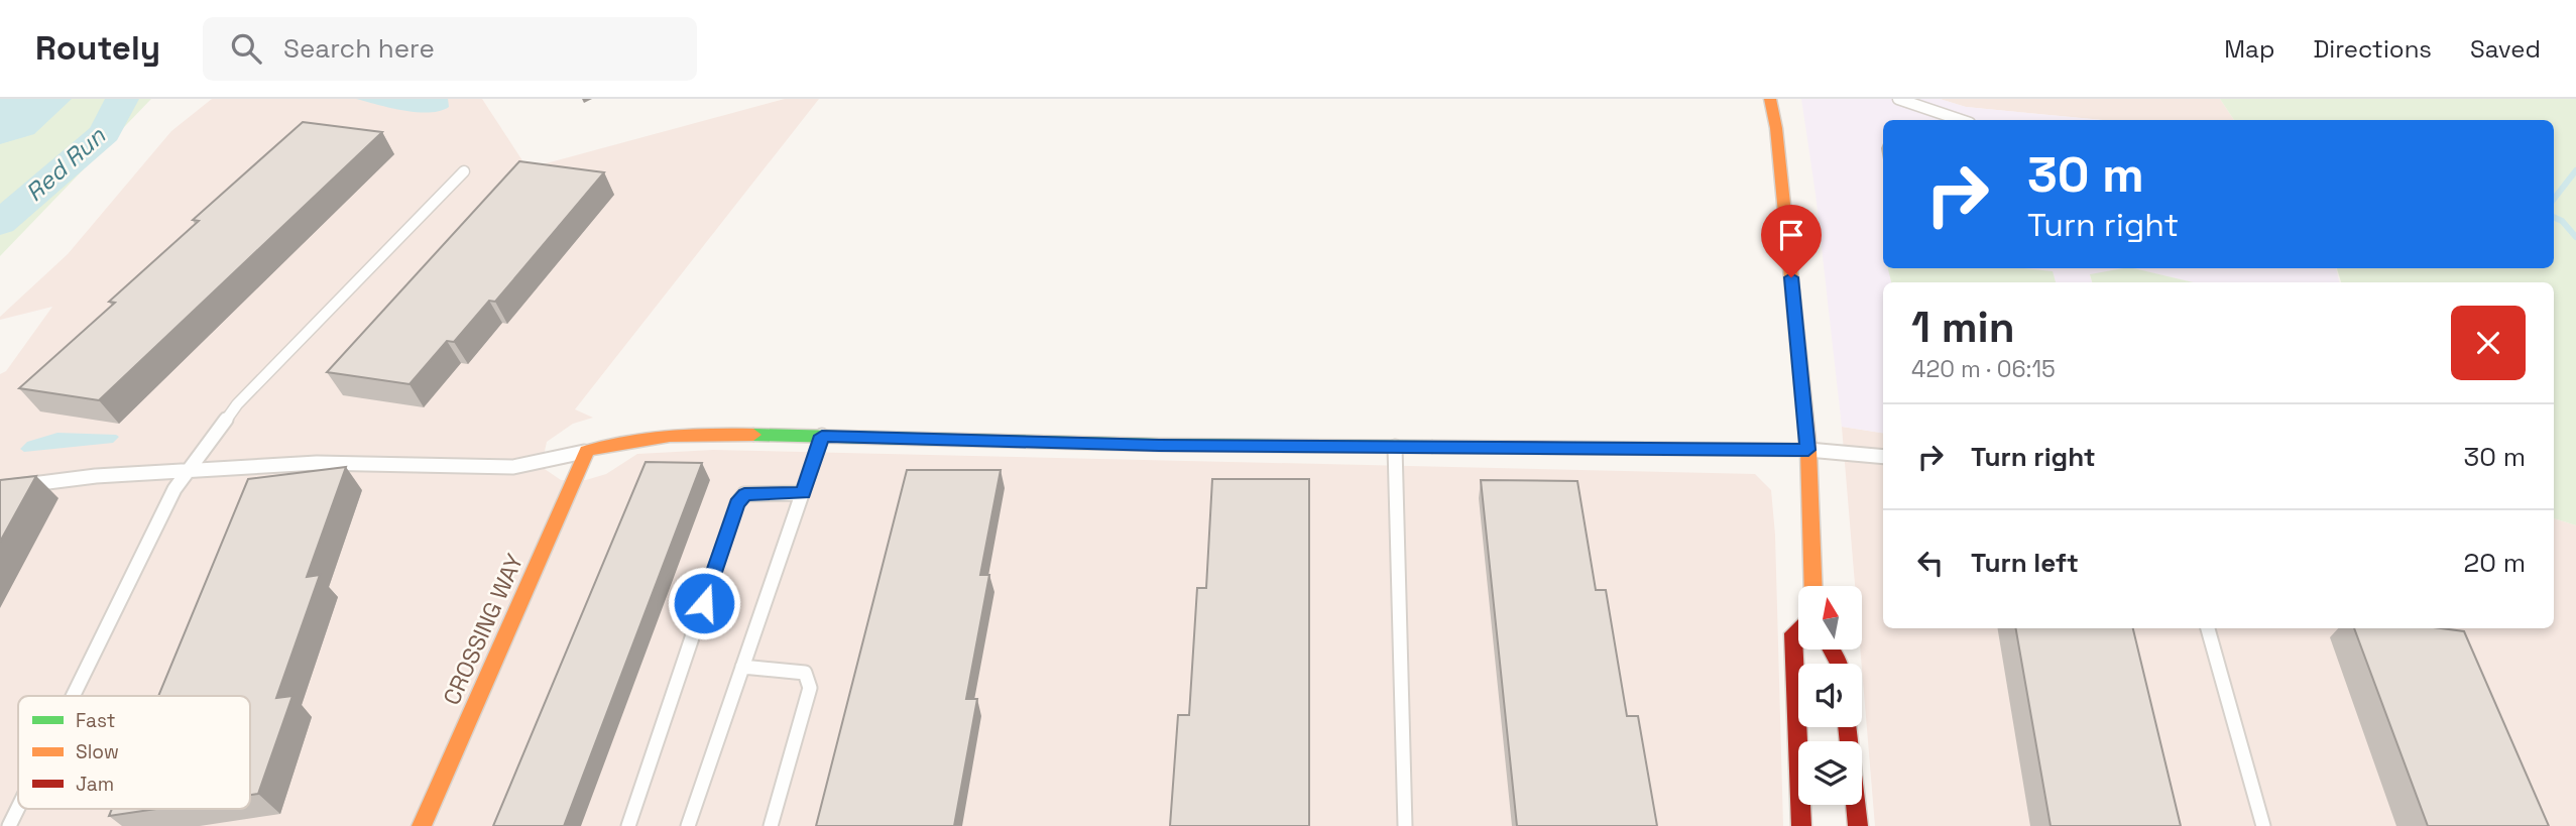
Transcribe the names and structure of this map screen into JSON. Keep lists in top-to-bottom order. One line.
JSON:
{"streets":{"street":["CROSSING WAY"]},"water":["Red Run"],"legend":["Fast","Slow","Jam"],"north":"top","page":{"header":"Routely","search":"Search here","nav":["Map","Directions","Saved"],"turn":["30 m","Turn right"],"heading":["1 min","420 m · 06:15"],"list":[{"name":"Turn right","value":"30 m"},{"name":"Turn left","value":"20 m"}]}}
